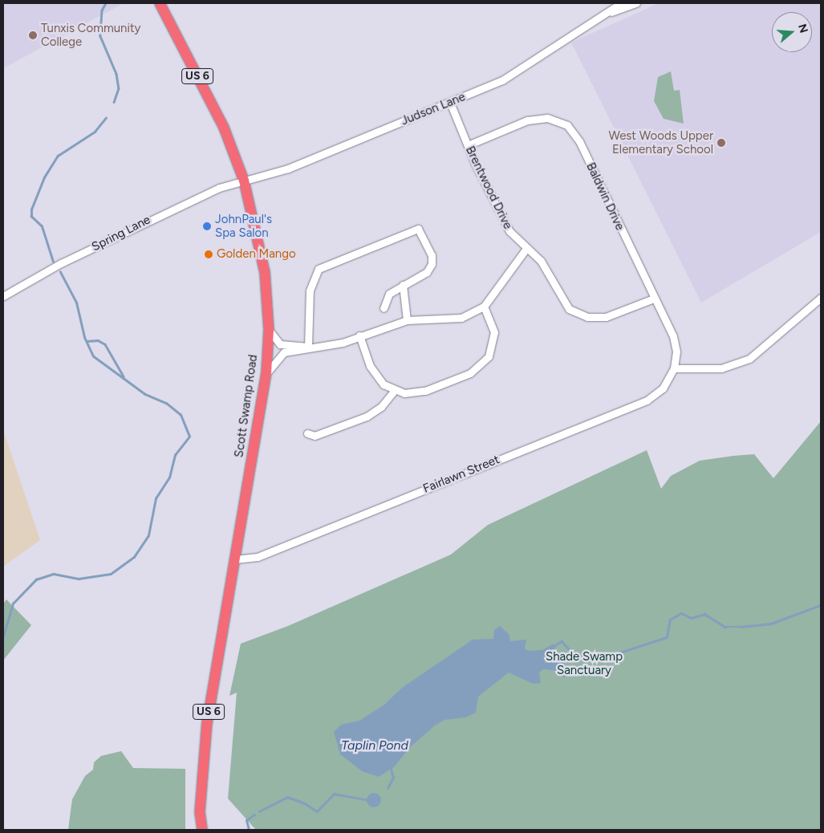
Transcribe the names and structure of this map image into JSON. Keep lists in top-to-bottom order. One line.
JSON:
{"streets":{"highway":["US 6","Scott Swamp Road"],"street":["Judson Lane","Brentwood Drive","Baldwin Drive","Spring Lane","Fairlawn Street"]},"crossings":[["Judson Lane","Brentwood Drive"],["Judson Lane","Spring Lane"],["Judson Lane","Scott Swamp Road"],["Brentwood Drive","Baldwin Drive"],["Baldwin Drive","Fairlawn Street"],["Spring Lane","Scott Swamp Road"],["Scott Swamp Road","Fairlawn Street"]],"water":["Taplin Pond"],"parks":["Shade Swamp Sanctuary"],"places":["Tunxis Community College","West Woods Upper Elementary School","JohnPaul's Spa Salon","Golden Mango"],"north":"right"}
